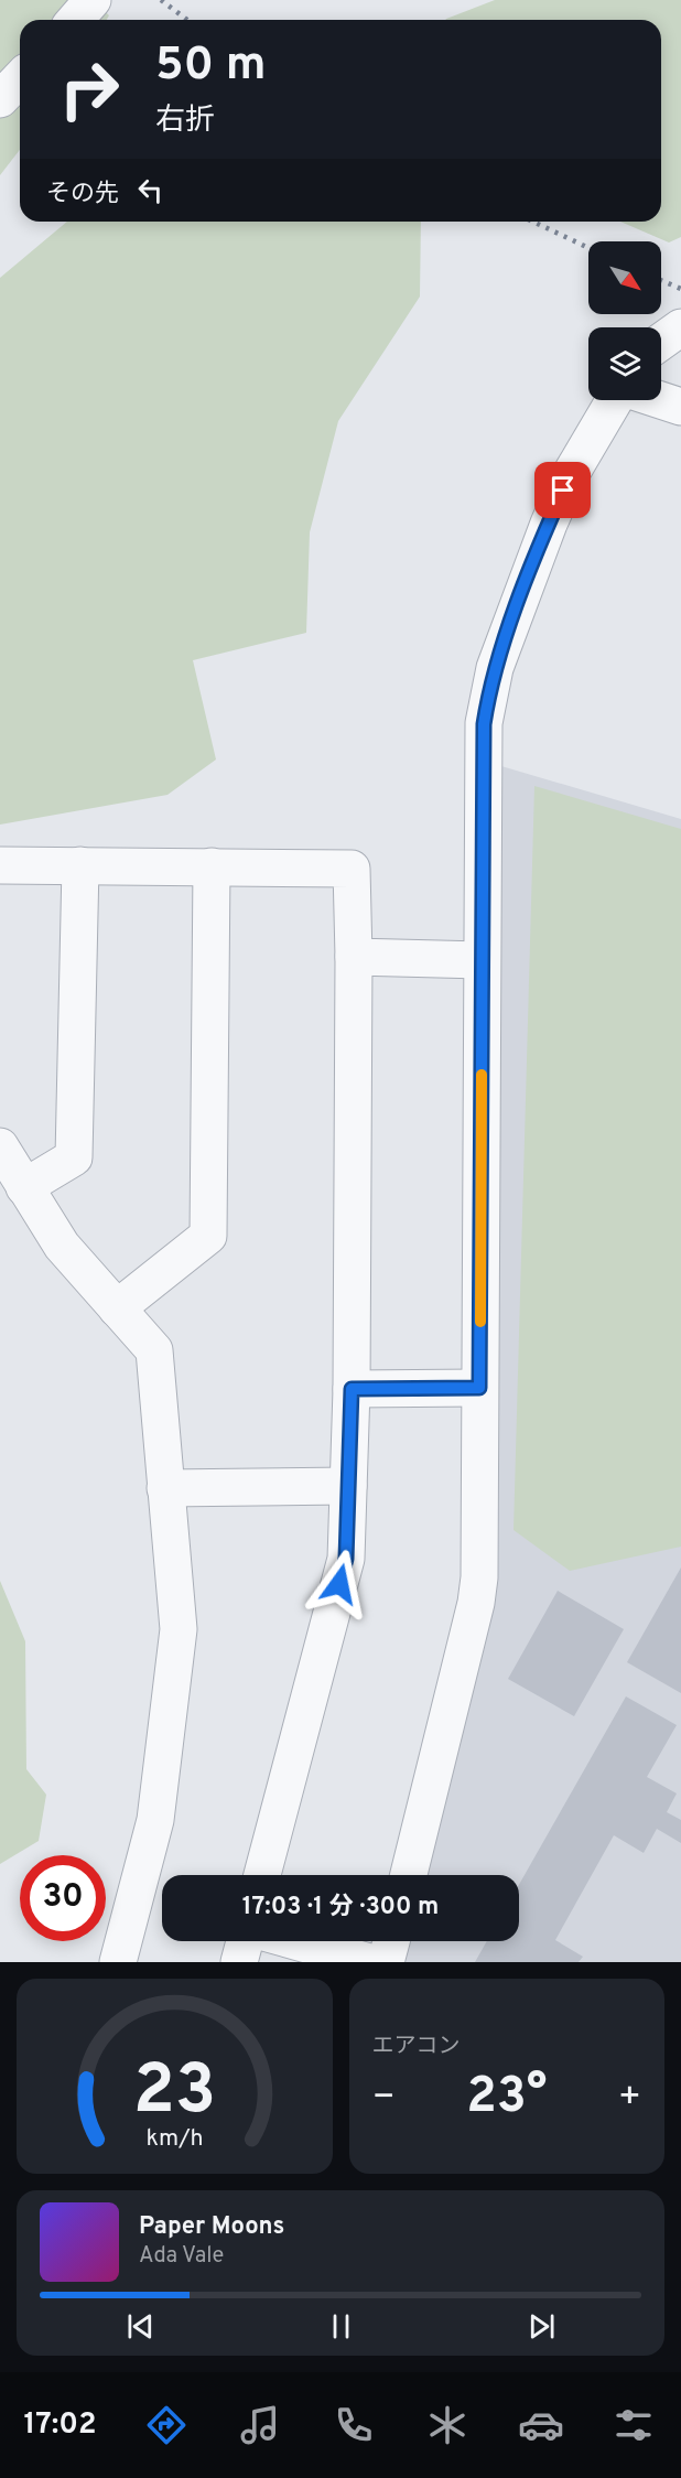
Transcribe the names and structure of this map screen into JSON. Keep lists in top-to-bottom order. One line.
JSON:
{"north":"bottom right","page":{"turn":["50 m","右折"],"then":"その先","limit":"30","trip":"17:03 · 1 分 · 300 m","tile":"エアコン","heat":["−","23°","+"],"song":["Paper Moons","Ada Vale"],"tabs":"17:02","gauge":["23","km/h"]}}
